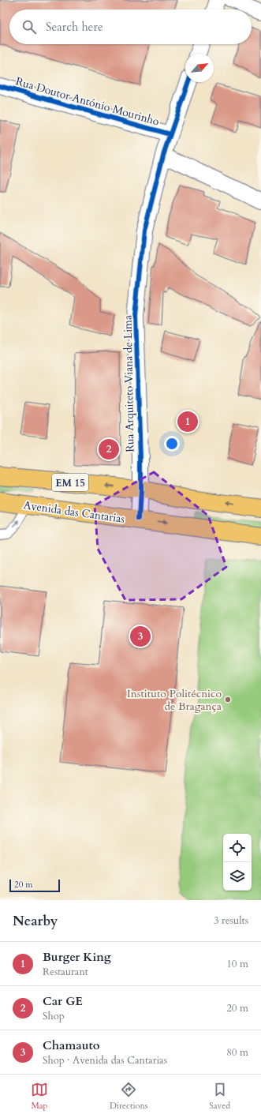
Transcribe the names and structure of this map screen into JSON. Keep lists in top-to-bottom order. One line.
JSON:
{"streets":{"main road":["EM 15","Avenida das Cantarias"],"street":["Rua Doutor António Mourinho","Rua Arquiteto Viana de Lima"]},"crossings":[["Rua Doutor António Mourinho","Rua Arquiteto Viana de Lima"],["Rua Arquiteto Viana de Lima","EM 15"],["Rua Arquiteto Viana de Lima","Avenida das Cantarias"]],"places":["Instituto Politécnico de Bragança"],"scale_bar":"20 m","north":"top right","page":{"search":"Search here","pins":["1","2","3"],"scale":"20 m","heading":["Nearby","3 results"],"list":[{"mark":"1","name":"Burger King","note":"Restaurant","value":"10 m"},{"mark":"2","name":"Car GE","note":"Shop","value":"20 m"},{"mark":"3","name":"Chamauto","note":"Shop · Avenida das Cantarias","value":"80 m"}],"nav":["Map","Directions","Saved"]}}
